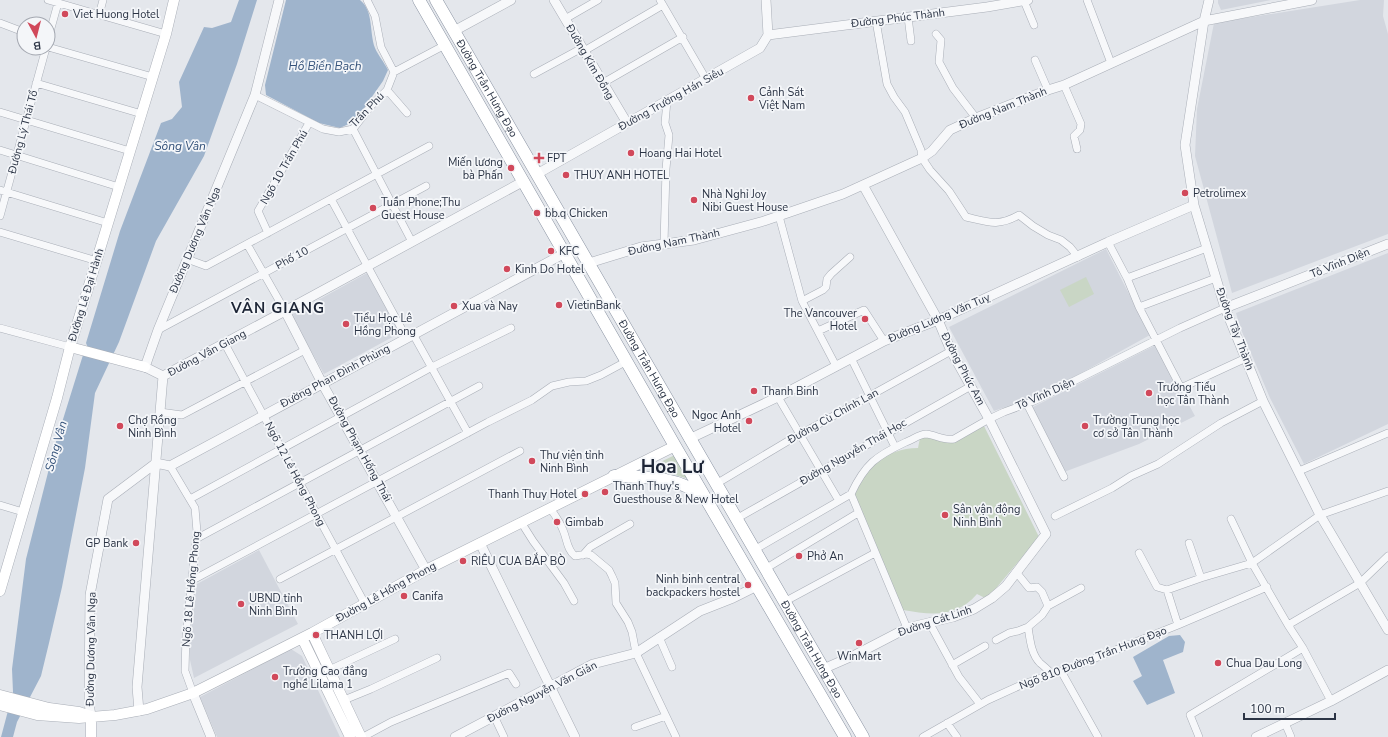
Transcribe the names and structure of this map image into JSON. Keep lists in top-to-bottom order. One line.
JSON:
{"streets":{"highway":["Đường Trân Hưng Đạo"],"main road":["Đường Lê Đại Hành","Đuờng Lê Hồng Phong"],"street":["Đường Phúc Thành","Đường Kim Đồng","Đường Trường Hán Siêu","Đường Nam Thành","Trần Phú","Đường Lý Thái Tổ","Ngõ 10 Trần Phú","Đường Dương Vân Nga","Phố 10","Tô Vĩnh Diện","Đường Lương Văn Tuỵ","Đường Tây Thành","Đường Vân Giang","Đường Phúc Am","Đường Phan Đình Phùng","Đường Cù Chính Lan","Đường Phạm Hống Thái","Đường Nguyễn Thái Học","Ngõ 12 Lê Hồng Phong","Ngõ 18 Lê Hồng Phong","Đường Cát Linh","Ngõ 810 Đường Trần Hưng Đạo","Đường Nguyễn Văn Giản"]},"crossings":[["Đường Phúc Thành","Đường Trường Hán Siêu"],["Đường Kim Đồng","Đường Trường Hán Siêu"],["Đường Trân Hưng Đạo","Đường Trường Hán Siêu"],["Đường Trân Hưng Đạo","Đường Nam Thành"],["Đường Trân Hưng Đạo","Đường Lương Văn Tuỵ"],["Đường Trân Hưng Đạo","Đường Vân Giang"],["Đường Trân Hưng Đạo","Đường Phan Đình Phùng"],["Đường Trân Hưng Đạo","Đường Cù Chính Lan"],["Đường Trân Hưng Đạo","Đường Nguyễn Thái Học"],["Đường Trân Hưng Đạo","Đuờng Lê Hồng Phong"],["Đường Trân Hưng Đạo","Đường Cát Linh"],["Đường Trân Hưng Đạo","Đường Nguyễn Văn Giản"],["Đường Nam Thành","Đường Tây Thành"],["Đường Nam Thành","Đường Phúc Am"],["Trần Phú","Ngõ 10 Trần Phú"],["Trần Phú","Đường Dương Vân Nga"],["Đường Dương Vân Nga","Phố 10"],["Đường Dương Vân Nga","Đường Vân Giang"],["Đường Dương Vân Nga","Đuờng Lê Hồng Phong"],["Phố 10","Đường Phạm Hống Thái"],["Tô Vĩnh Diện","Đường Tây Thành"],["Tô Vĩnh Diện","Đường Phúc Am"],["Đường Lương Văn Tuỵ","Đường Tây Thành"],["Đường Lương Văn Tuỵ","Đường Phúc Am"],["Đường Vân Giang","Đường Phạm Hống Thái"],["Đường Vân Giang","Ngõ 12 Lê Hồng Phong"],["Đường Vân Giang","Đuờng Lê Hồng Phong"],["Đường Phúc Am","Đường Cù Chính Lan"],["Đường Phúc Am","Đường Nguyễn Thái Học"],["Đường Phúc Am","Đường Cát Linh"],["Đường Phan Đình Phùng","Đường Phạm Hống Thái"],["Đường Phan Đình Phùng","Ngõ 12 Lê Hồng Phong"],["Đường Phan Đình Phùng","Ngõ 18 Lê Hồng Phong"],["Đường Phạm Hống Thái","Đuờng Lê Hồng Phong"],["Ngõ 12 Lê Hồng Phong","Đuờng Lê Hồng Phong"],["Ngõ 18 Lê Hồng Phong","Đuờng Lê Hồng Phong"]],"districts":["VÂN GIANG","Hoa Lư"],"water":["Hồ Biển Bạch","Sông Vân"],"places":{"other":["Viet Huong Hotel","Cảnh Sát Việt Nam","Hoang Hai Hotel","Miến lương bà Phấn","THUY ANH HOTEL","Petrolimex","Nhà Nghỉ Joy Nibi Guest House","Tuần Phone;Thu Guest House","bb.q Chicken","KFC","Kinh Do Hotel","VietinBank","Xua và Nay","The Vancouver Hotel","Tiểu Học Lê Hồng Phong","Thanh Binh","Trường Tiểu học Tân Thành","Ngoc Anh Hotel","Chợ Rồng Ninh Bình","Trường Trung học cơ sở Tân Thành","Thư viện tỉnh Ninh Bình","Thanh Thuy's Guesthouse & New Hotel","Thanh Thuy Hotel","Sân vận động Ninh Bình","Gimbab","GP Bank","Phở An","RIÊU CUA BẮP BÒ","Ninh binh central backpackers hostel","Canifa","UBND tỉnh Ninh Bình","THANH LỢI","WinMart","Chua Dau Long","Trường Cao đẳng nghề Lilama 1"],"health":["FPT"]},"scale_bar":"100 m","north":"bottom"}
